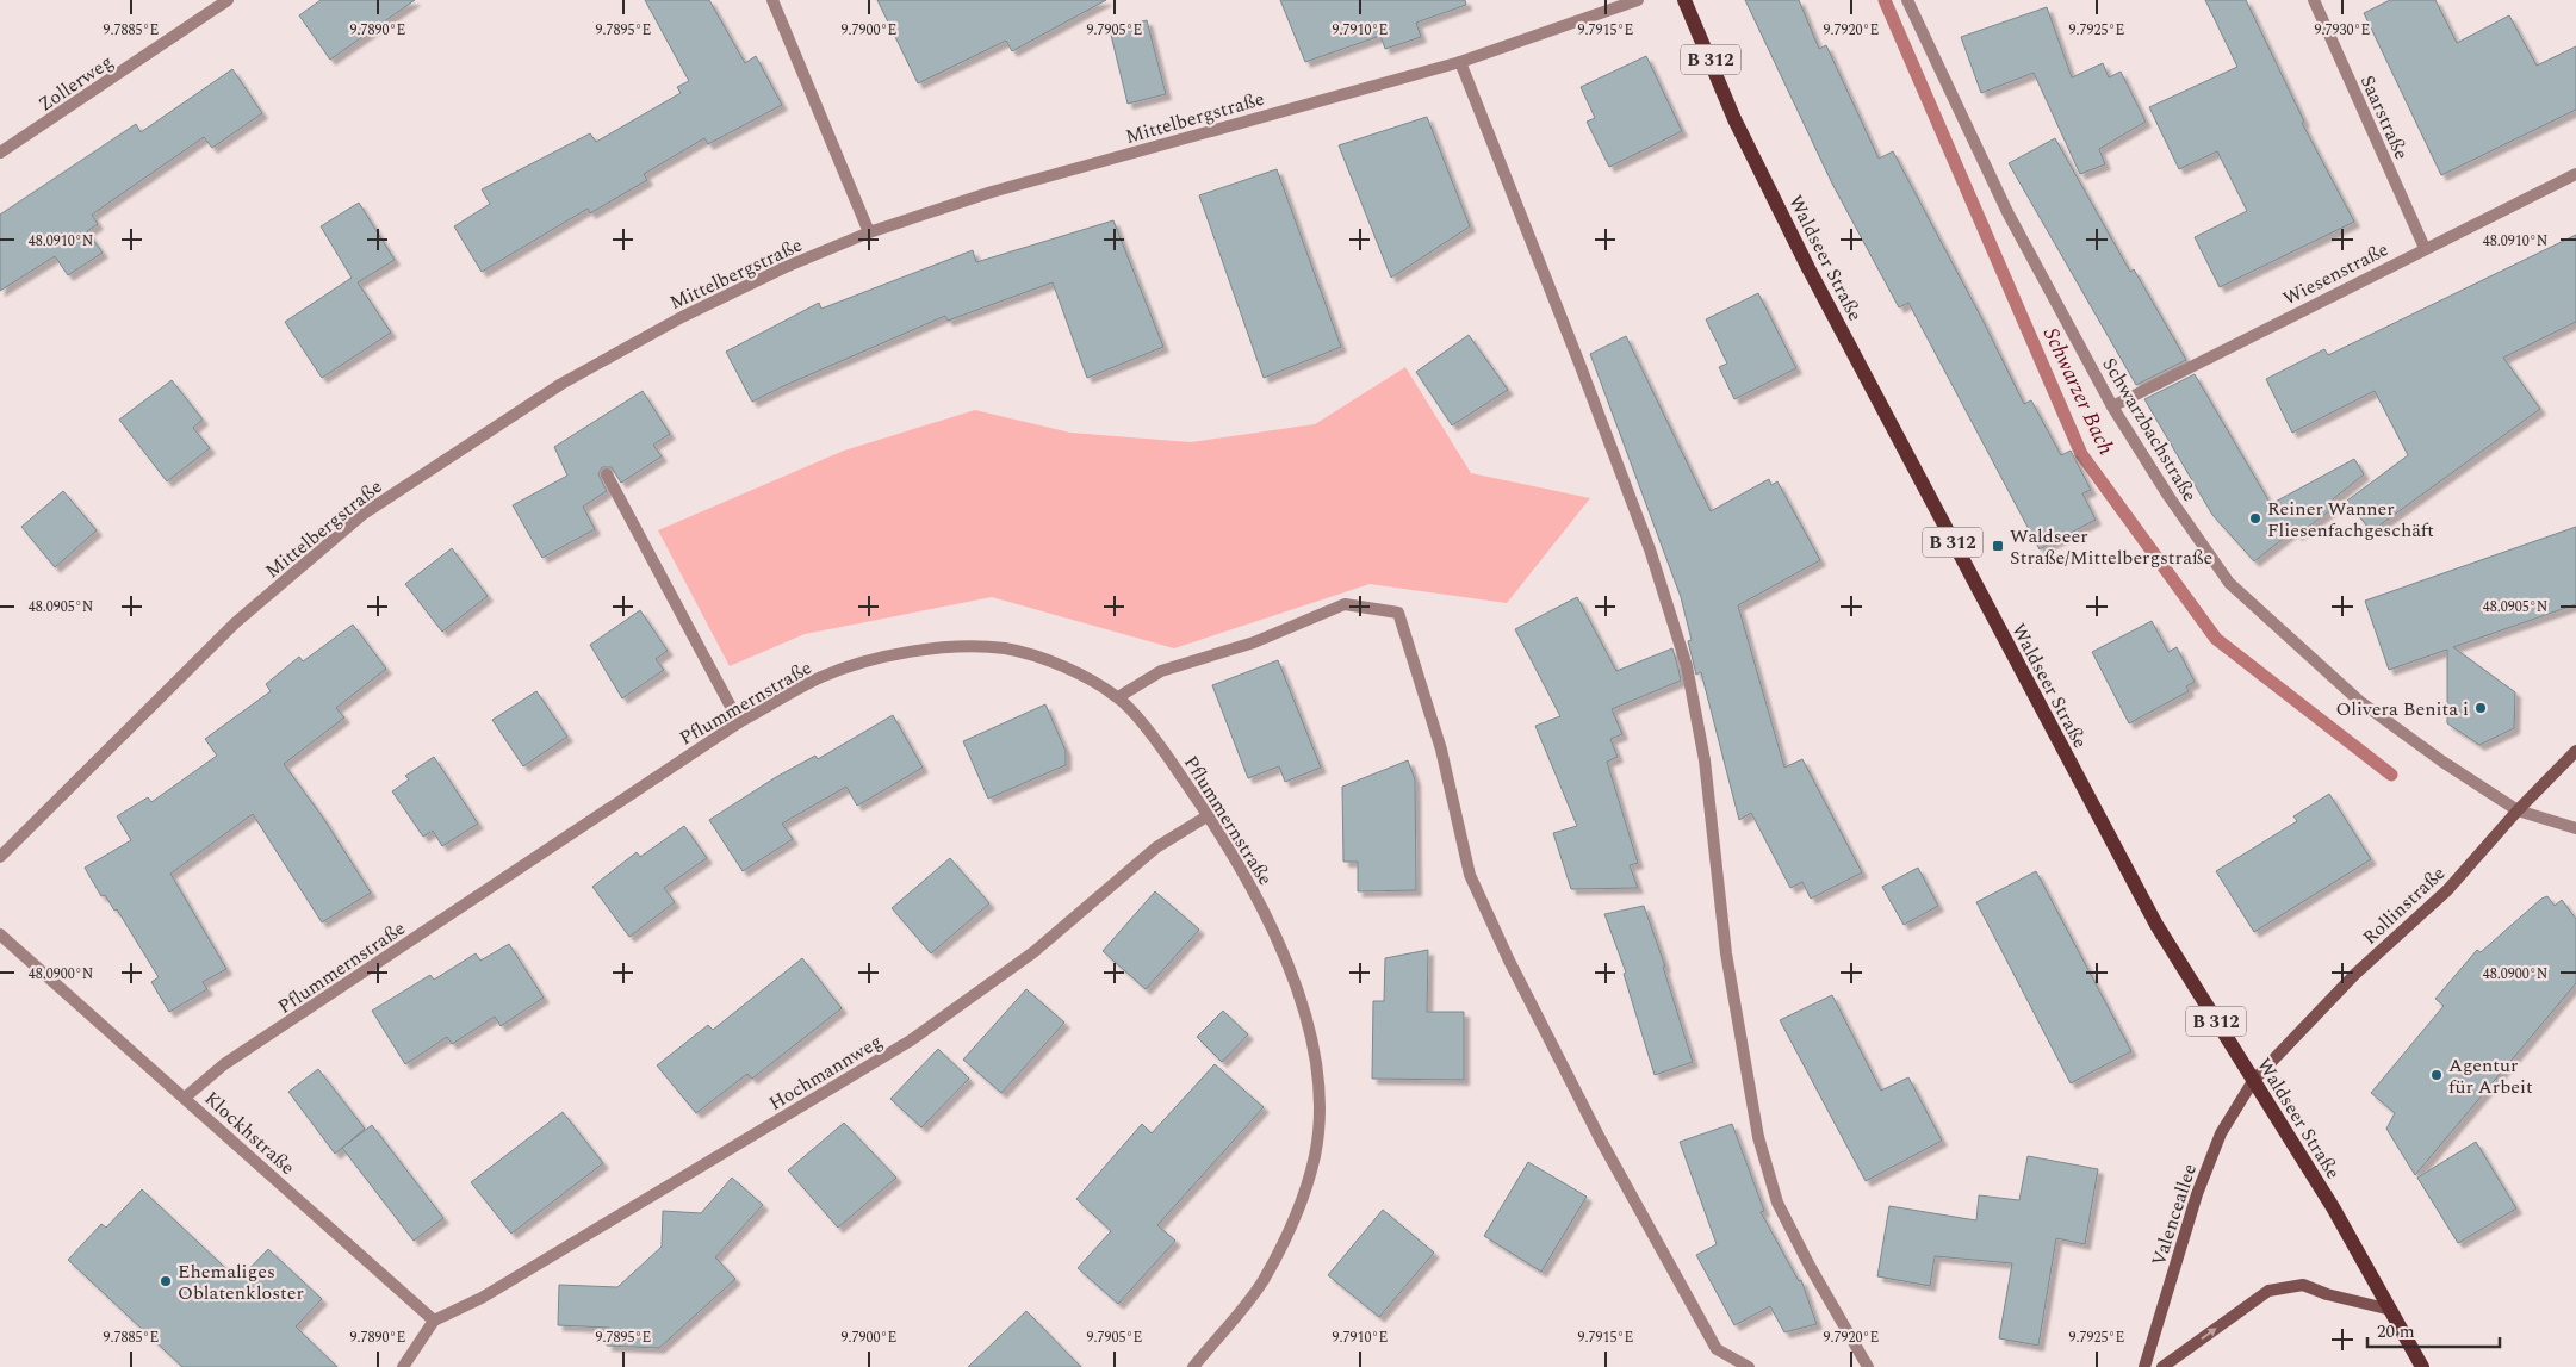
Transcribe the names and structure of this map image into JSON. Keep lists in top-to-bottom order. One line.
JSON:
{"streets":{"main road":["B 312","Waldseer Straße"],"street":["Zollerweg","Mittelbergstraße","Saarstraße","Wiesenstraße","Schwarzbachstraße","Pflummernstraße","Rollinstraße","Hochmannweg","Klockhstraße","Valenceallee"]},"crossings":[["Saarstraße","Wiesenstraße"],["Waldseer Straße","Rollinstraße"],["Waldseer Straße","Valenceallee"],["Wiesenstraße","Schwarzbachstraße"],["Schwarzbachstraße","Rollinstraße"],["Pflummernstraße","Hochmannweg"],["Pflummernstraße","Klockhstraße"],["Rollinstraße","Valenceallee"],["Hochmannweg","Klockhstraße"]],"water":["Schwarzer Bach"],"places":{"other":["Reiner Wanner Fliesenfachgeschäft","Olivera Benita i","Agentur für Arbeit","Ehemaliges Oblatenkloster"],"transit":["Waldseer Straße/Mittelbergstraße"]},"scale_bar":"20 m","coordinates":["9.7885°E","9.7890°E","9.7895°E","9.7900°E","9.7905°E","9.7910°E","9.7915°E","9.7920°E","9.7925°E","9.7930°E","48.0910°N","48.0905°N","48.0900°N"]}
